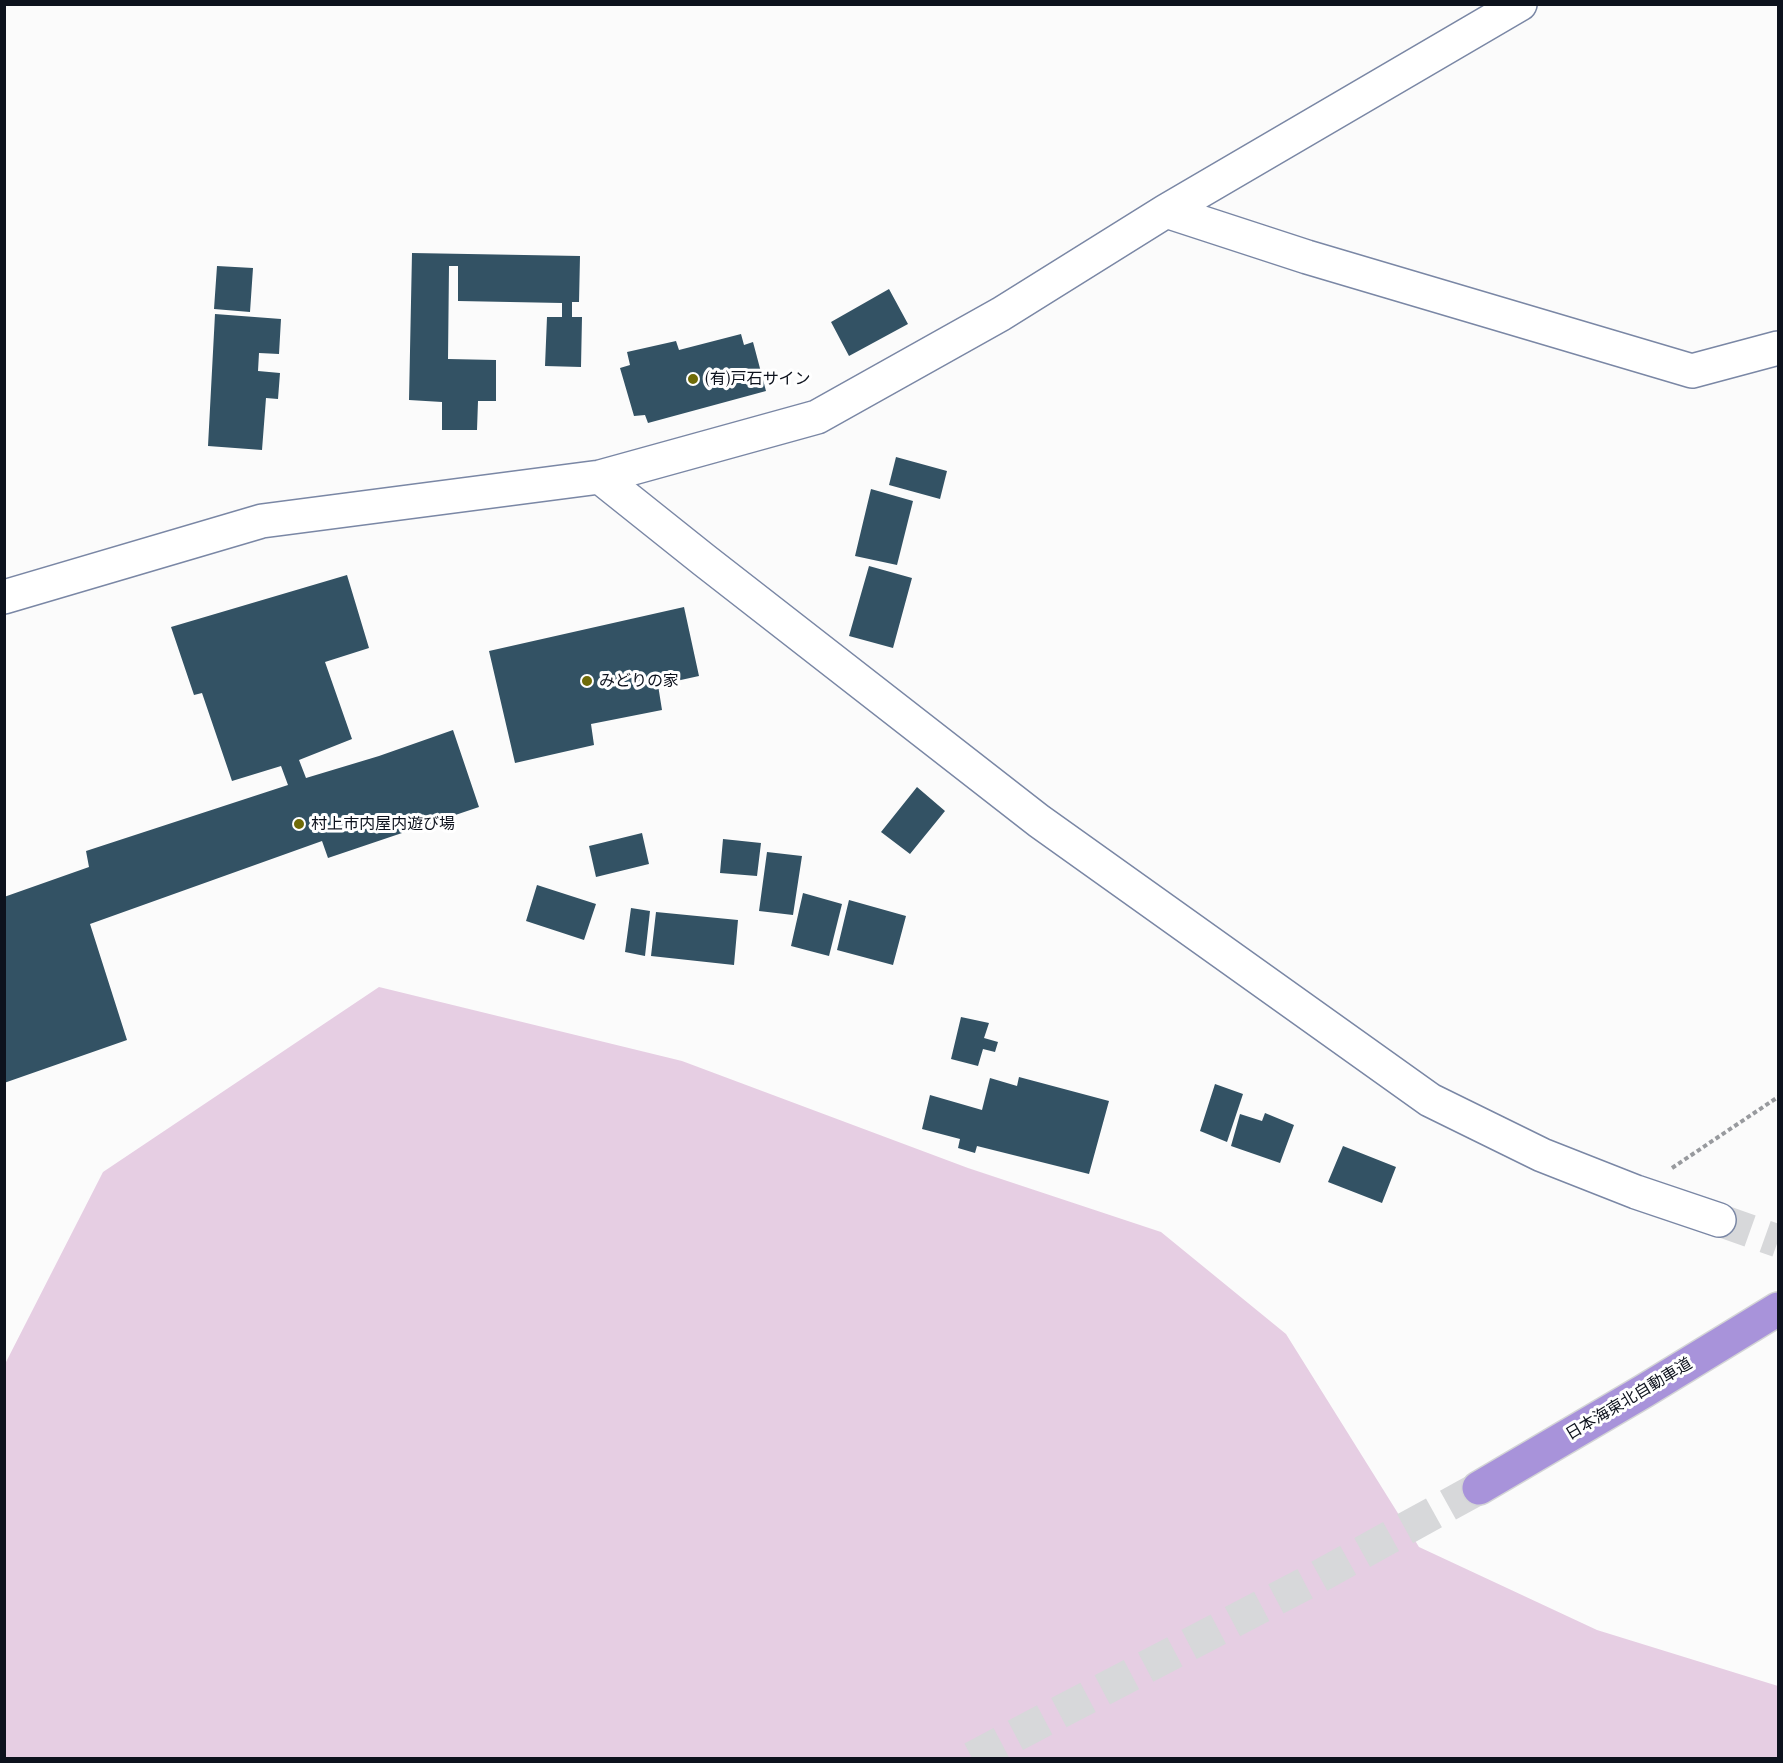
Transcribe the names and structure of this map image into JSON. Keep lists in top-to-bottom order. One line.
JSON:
{"streets":{"highway":["日本海東北自動車道"]},"places":["(有)戸石サイン","みどりの家","村上市内屋内遊び場"]}
